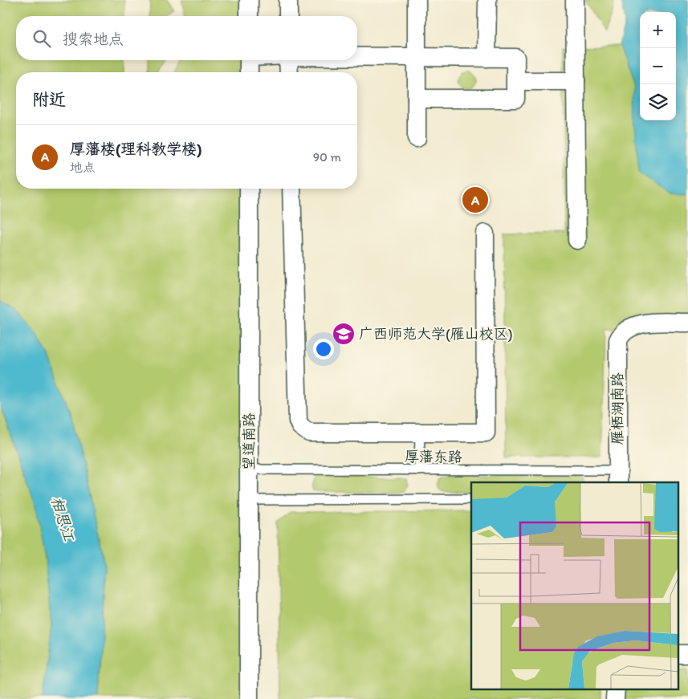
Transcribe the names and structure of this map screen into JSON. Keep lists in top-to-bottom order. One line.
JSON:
{"streets":{"street":["雁栖湖南路","望道南路"],"lane":["厚藩东路"]},"crossings":[["雁栖湖南路","厚藩东路"],["望道南路","厚藩东路"]],"water":["相思江"],"places":{"school or university":["广西师范大学(雁山校区)"]},"page":{"map_buttons":["+","−"],"search":"搜索地点","heading":"附近","list":[{"mark":"A","name":"厚藩楼(理科教学楼)","note":"地点","value":"90 m"}],"pins":"A"}}
